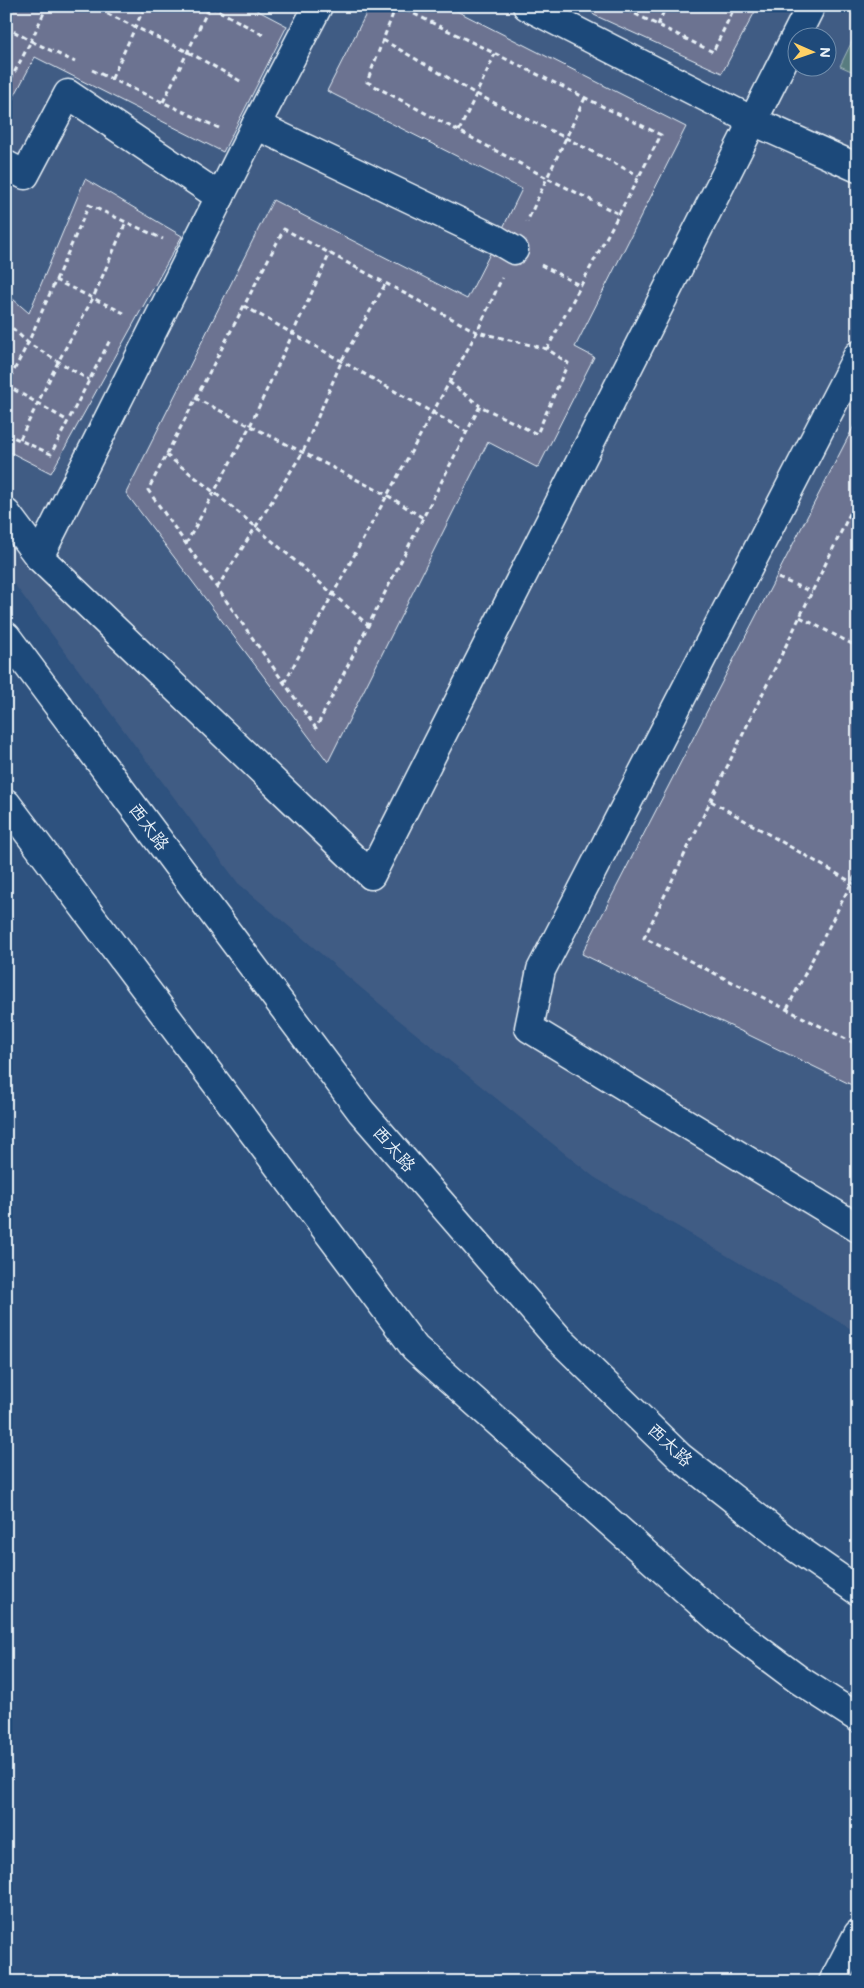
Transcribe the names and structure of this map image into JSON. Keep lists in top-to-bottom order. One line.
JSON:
{"streets":{"street":["西太路"]},"north":"right"}
